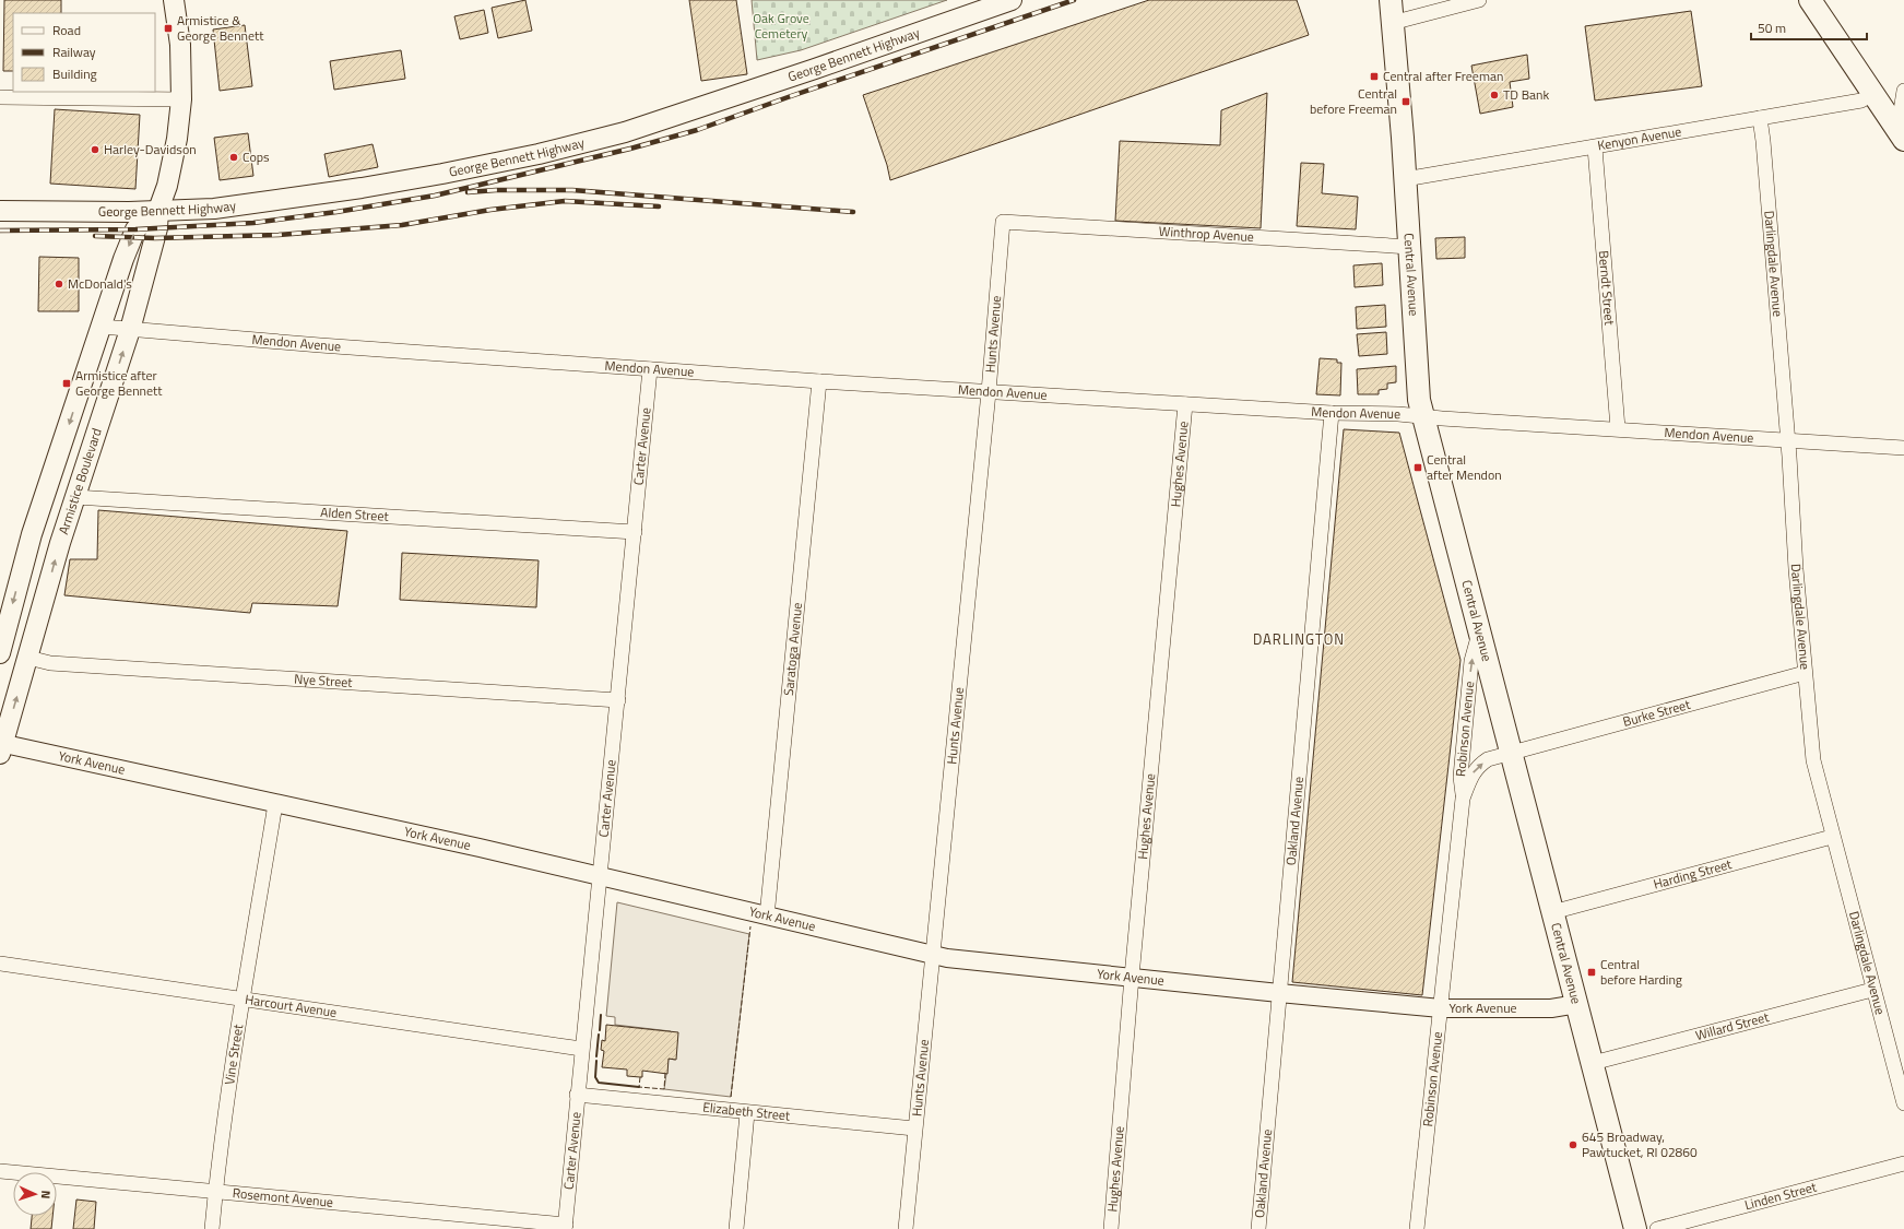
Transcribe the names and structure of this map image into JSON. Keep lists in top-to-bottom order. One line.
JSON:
{"streets":{"main road":["George Bennett Highway","Central Avenue","Armistice Boulevard"],"street":["Kenyon Avenue","Winthrop Avenue","Darlingdale Avenue","Berndt Street","Hunts Avenue","Mendon Avenue","Carter Avenue","Hughes Avenue","Alden Street","Saratoga Avenue","Nye Street","Burke Street","Robinson Avenue","York Avenue","Oakland Avenue","Harding Street","Harcourt Avenue","Willard Street","Vine Street","Elizabeth Street","Linden Street","Rosemont Avenue"]},"crossings":[["George Bennett Highway","Armistice Boulevard"],["Kenyon Avenue","Darlingdale Avenue"],["Kenyon Avenue","Central Avenue"],["Kenyon Avenue","Berndt Street"],["Winthrop Avenue","Central Avenue"],["Winthrop Avenue","Hunts Avenue"],["Darlingdale Avenue","Mendon Avenue"],["Darlingdale Avenue","Burke Street"],["Darlingdale Avenue","Harding Street"],["Darlingdale Avenue","Willard Street"],["Central Avenue","Mendon Avenue"],["Central Avenue","Burke Street"],["Central Avenue","Robinson Avenue"],["Central Avenue","York Avenue"],["Central Avenue","Harding Street"],["Central Avenue","Willard Street"],["Berndt Street","Mendon Avenue"],["Hunts Avenue","Mendon Avenue"],["Hunts Avenue","York Avenue"],["Hunts Avenue","Elizabeth Street"],["Mendon Avenue","Carter Avenue"],["Mendon Avenue","Hughes Avenue"],["Mendon Avenue","Armistice Boulevard"],["Mendon Avenue","Saratoga Avenue"],["Mendon Avenue","Oakland Avenue"],["Carter Avenue","Alden Street"],["Carter Avenue","Nye Street"],["Carter Avenue","York Avenue"],["Carter Avenue","Harcourt Avenue"],["Carter Avenue","Elizabeth Street"],["Carter Avenue","Rosemont Avenue"],["Hughes Avenue","York Avenue"],["Armistice Boulevard","Alden Street"],["Armistice Boulevard","Nye Street"],["Armistice Boulevard","York Avenue"],["Saratoga Avenue","York Avenue"],["Burke Street","Robinson Avenue"],["Robinson Avenue","York Avenue"],["York Avenue","Oakland Avenue"],["York Avenue","Vine Street"],["Harcourt Avenue","Vine Street"],["Vine Street","Rosemont Avenue"]],"districts":["DARLINGTON"],"parks":["Oak Grove Cemetery"],"places":{"transit":["Armistice & George Bennett","Central after Freeman","Central before Freeman","Armistice after George Bennett","Central after Mendon","Central before Harding"],"other":["TD Bank","Harley-Davidson","Cops","McDonald's","645 Broadway, Pawtucket, RI 02860"]},"legend":["Road","Railway","Building"],"scale_bar":"50 m","north":"right"}
